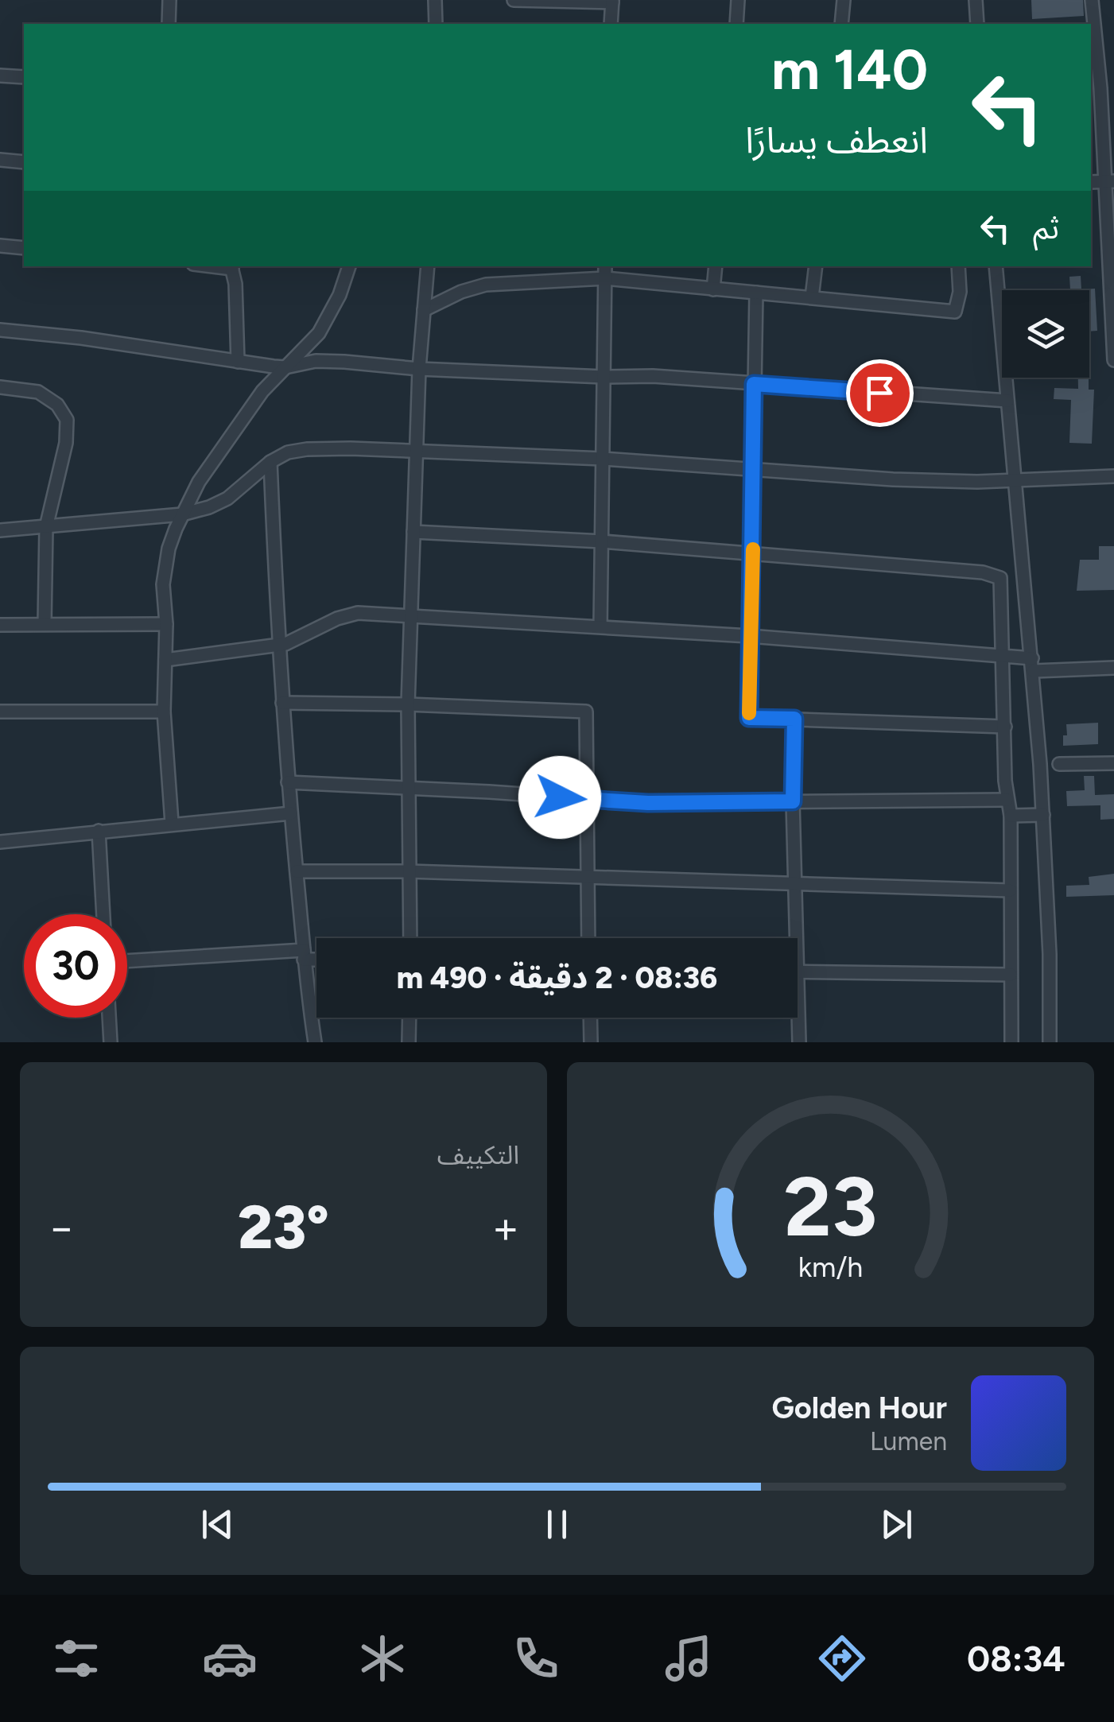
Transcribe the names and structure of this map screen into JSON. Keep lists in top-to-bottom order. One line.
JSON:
{"page":{"turn":["140 m","انعطف يسارًا"],"then":"ثم","limit":"30","trip":"08:36 · 2 دقيقة · 490 m","tile":"التكييف","heat":["−","23°","+"],"song":["Golden Hour","Lumen"],"tabs":"08:34","gauge":["23","km/h"]}}
